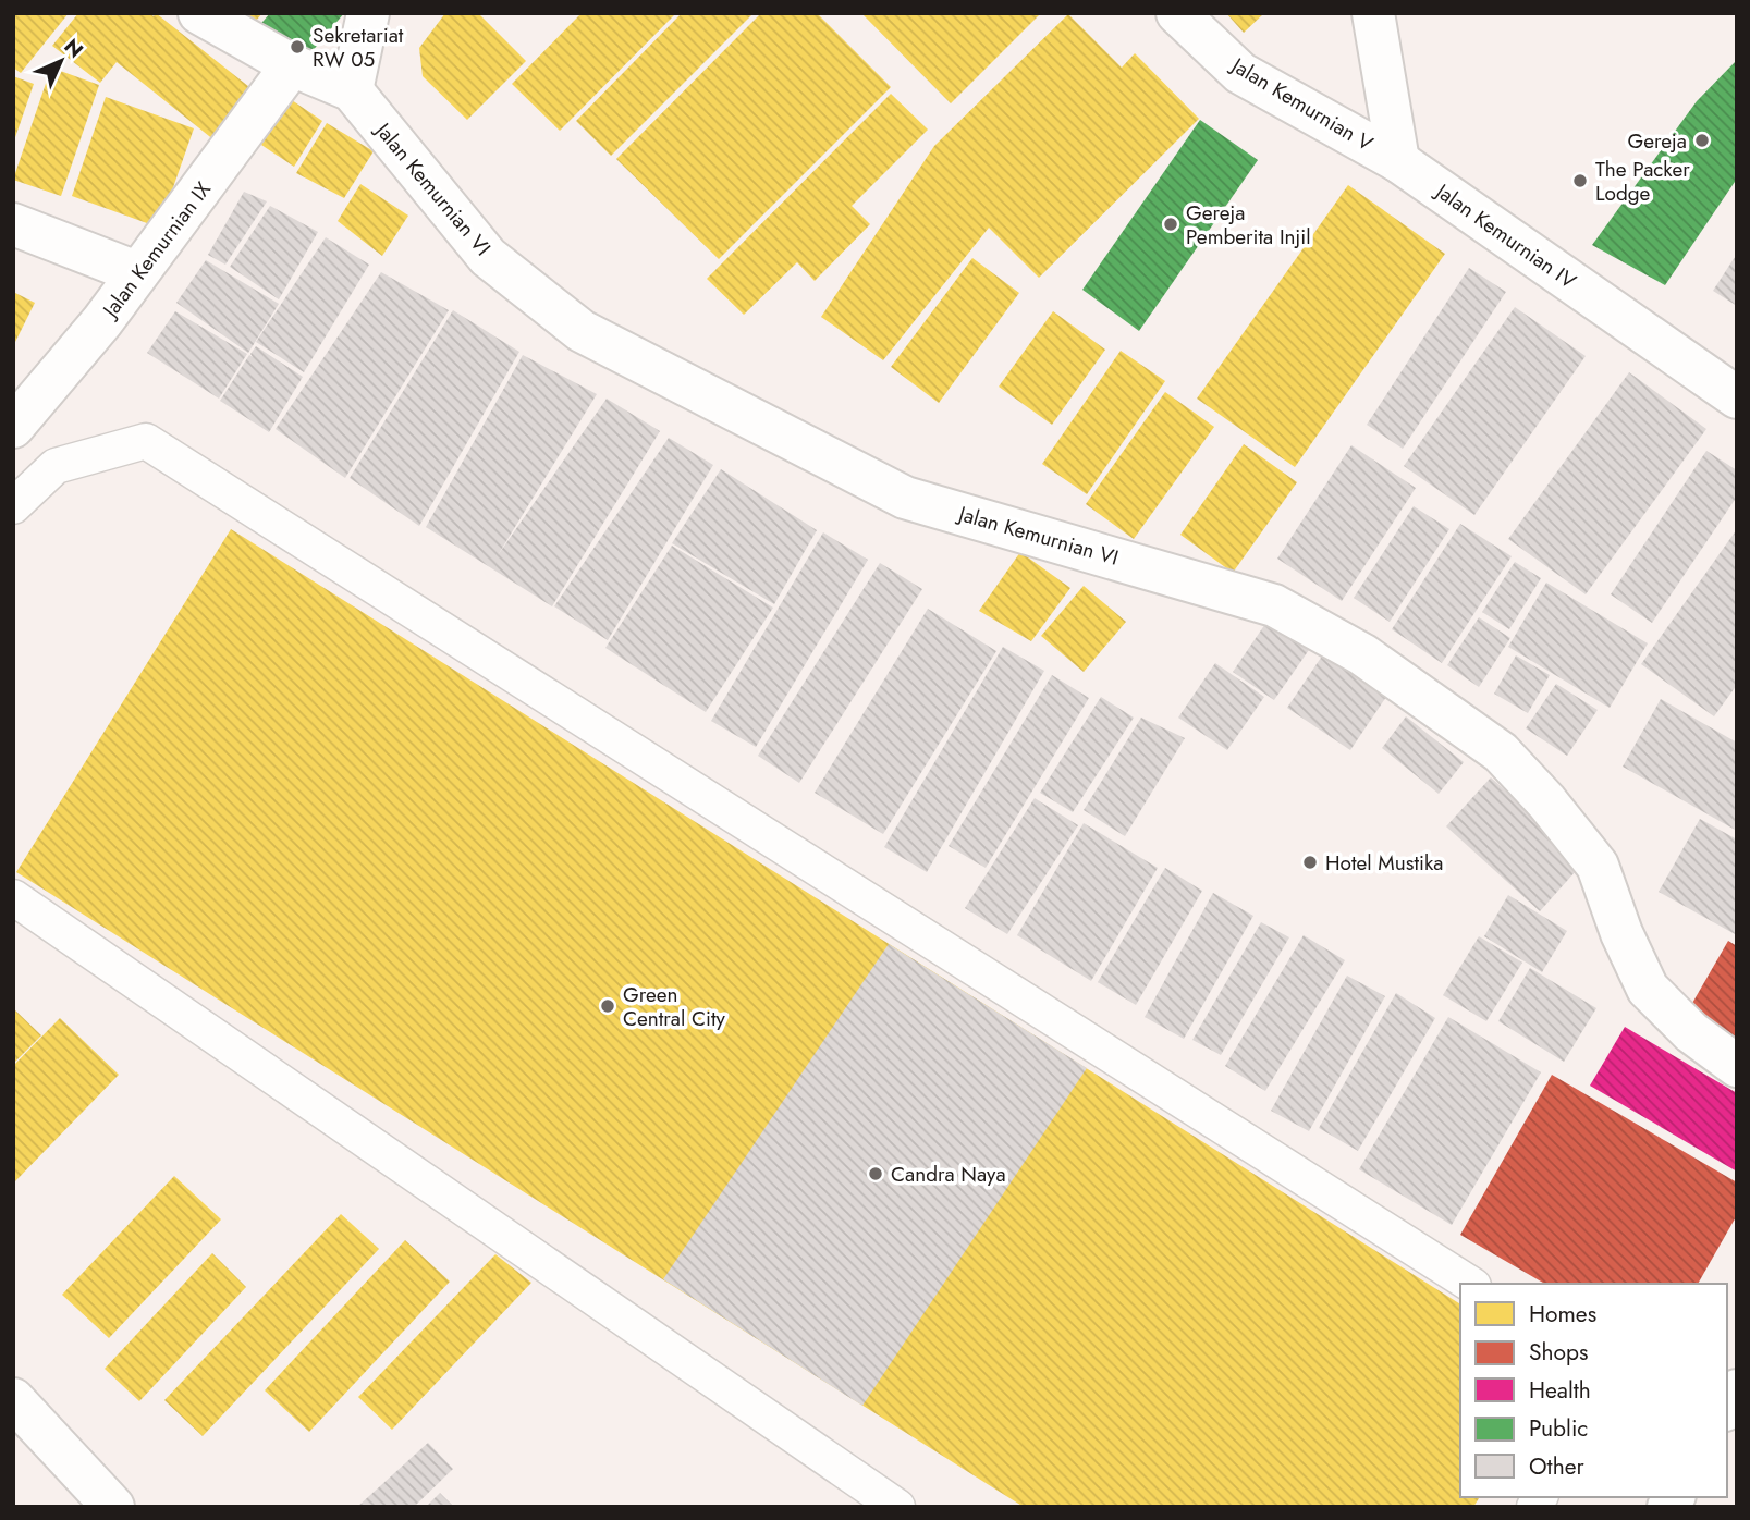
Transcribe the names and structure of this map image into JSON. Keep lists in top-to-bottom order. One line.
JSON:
{"streets":{"street":["Jalan Kemurnian V","Jalan Kemurnian VI","Jalan Kemurnian IV","Jalan Kemurnian IX"]},"crossings":[["Jalan Kemurnian V","Jalan Kemurnian IV"]],"places":["Sekretariat RW 05","Gereja","The Packer Lodge","Gereja Pemberita Injil","Hotel Mustika","Green Central City","Candra Naya"],"legend":["Homes","Shops","Health","Public","Other"],"north":"top right"}
